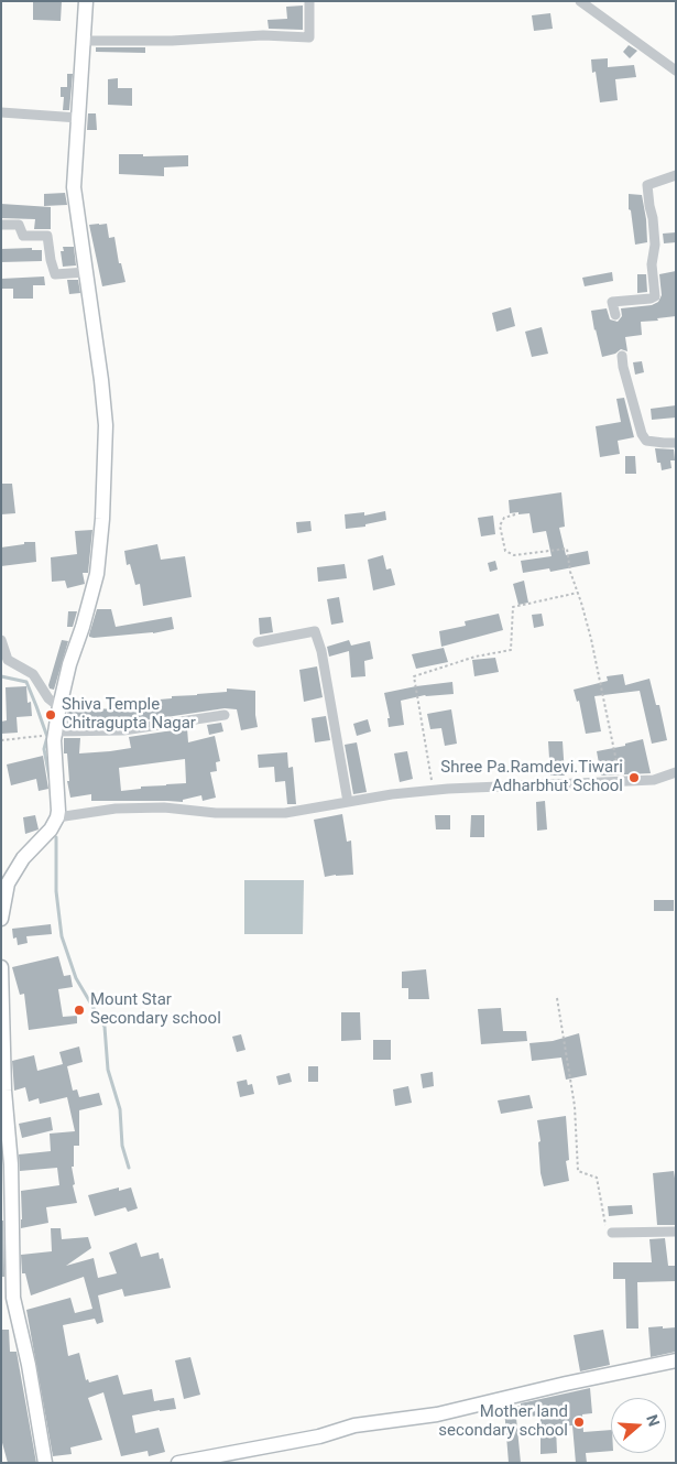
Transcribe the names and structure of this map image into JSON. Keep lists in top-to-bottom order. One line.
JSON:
{"places":["Shiva Temple Chitragupta Nagar","Shree Pa.Ramdevi.Tiwari Adharbhut School","Mount Star Secondary school","Mother land secondary school"],"north":"right"}
